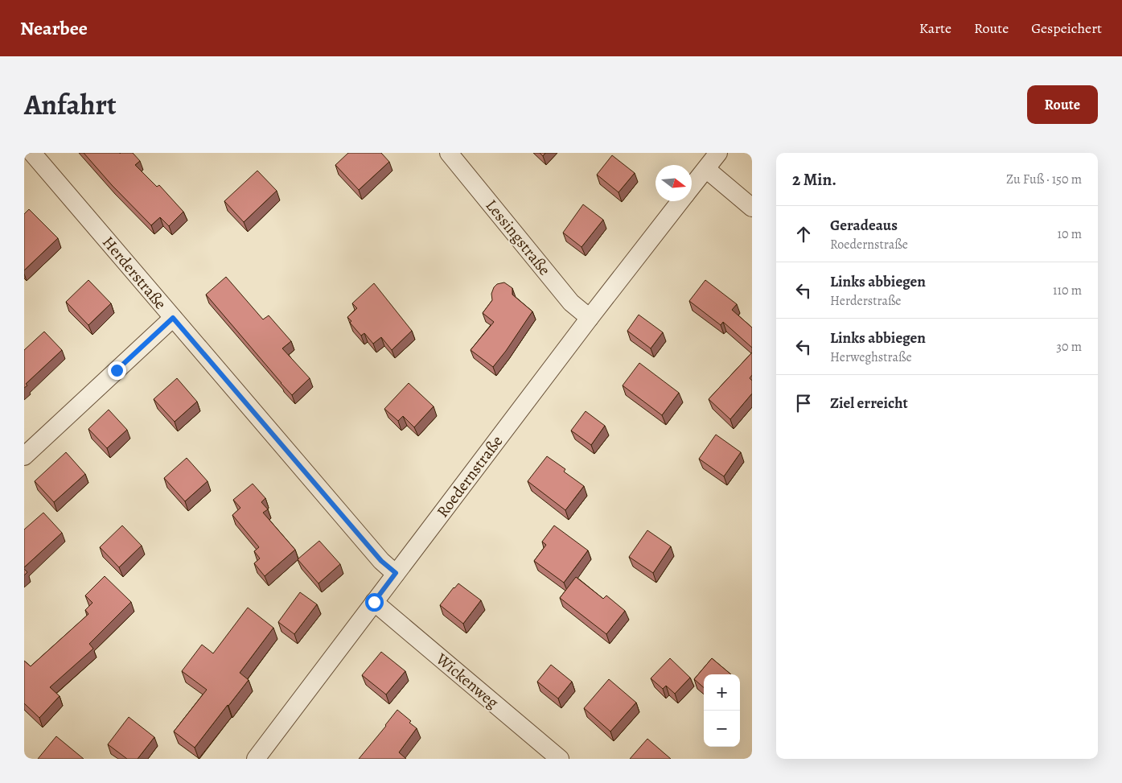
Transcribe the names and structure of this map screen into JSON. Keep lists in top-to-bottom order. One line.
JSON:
{"streets":{"street":["Lessingstraße","Herderstraße","Roedernstraße","Wickenweg"]},"crossings":[["Lessingstraße","Roedernstraße"],["Herderstraße","Roedernstraße"],["Roedernstraße","Wickenweg"]],"north":"right","page":{"header":"Nearbee","nav":["Karte","Route","Gespeichert"],"title":"Anfahrt","buttons":"Route","heading":["2 Min.","Zu Fuß · 150 m"],"list":[["Geradeaus","Roedernstraße","10 m"],["Links abbiegen","Herderstraße","110 m"],["Links abbiegen","Herweghstraße","30 m"],"Ziel erreicht"],"map_buttons":["+","−"]}}
